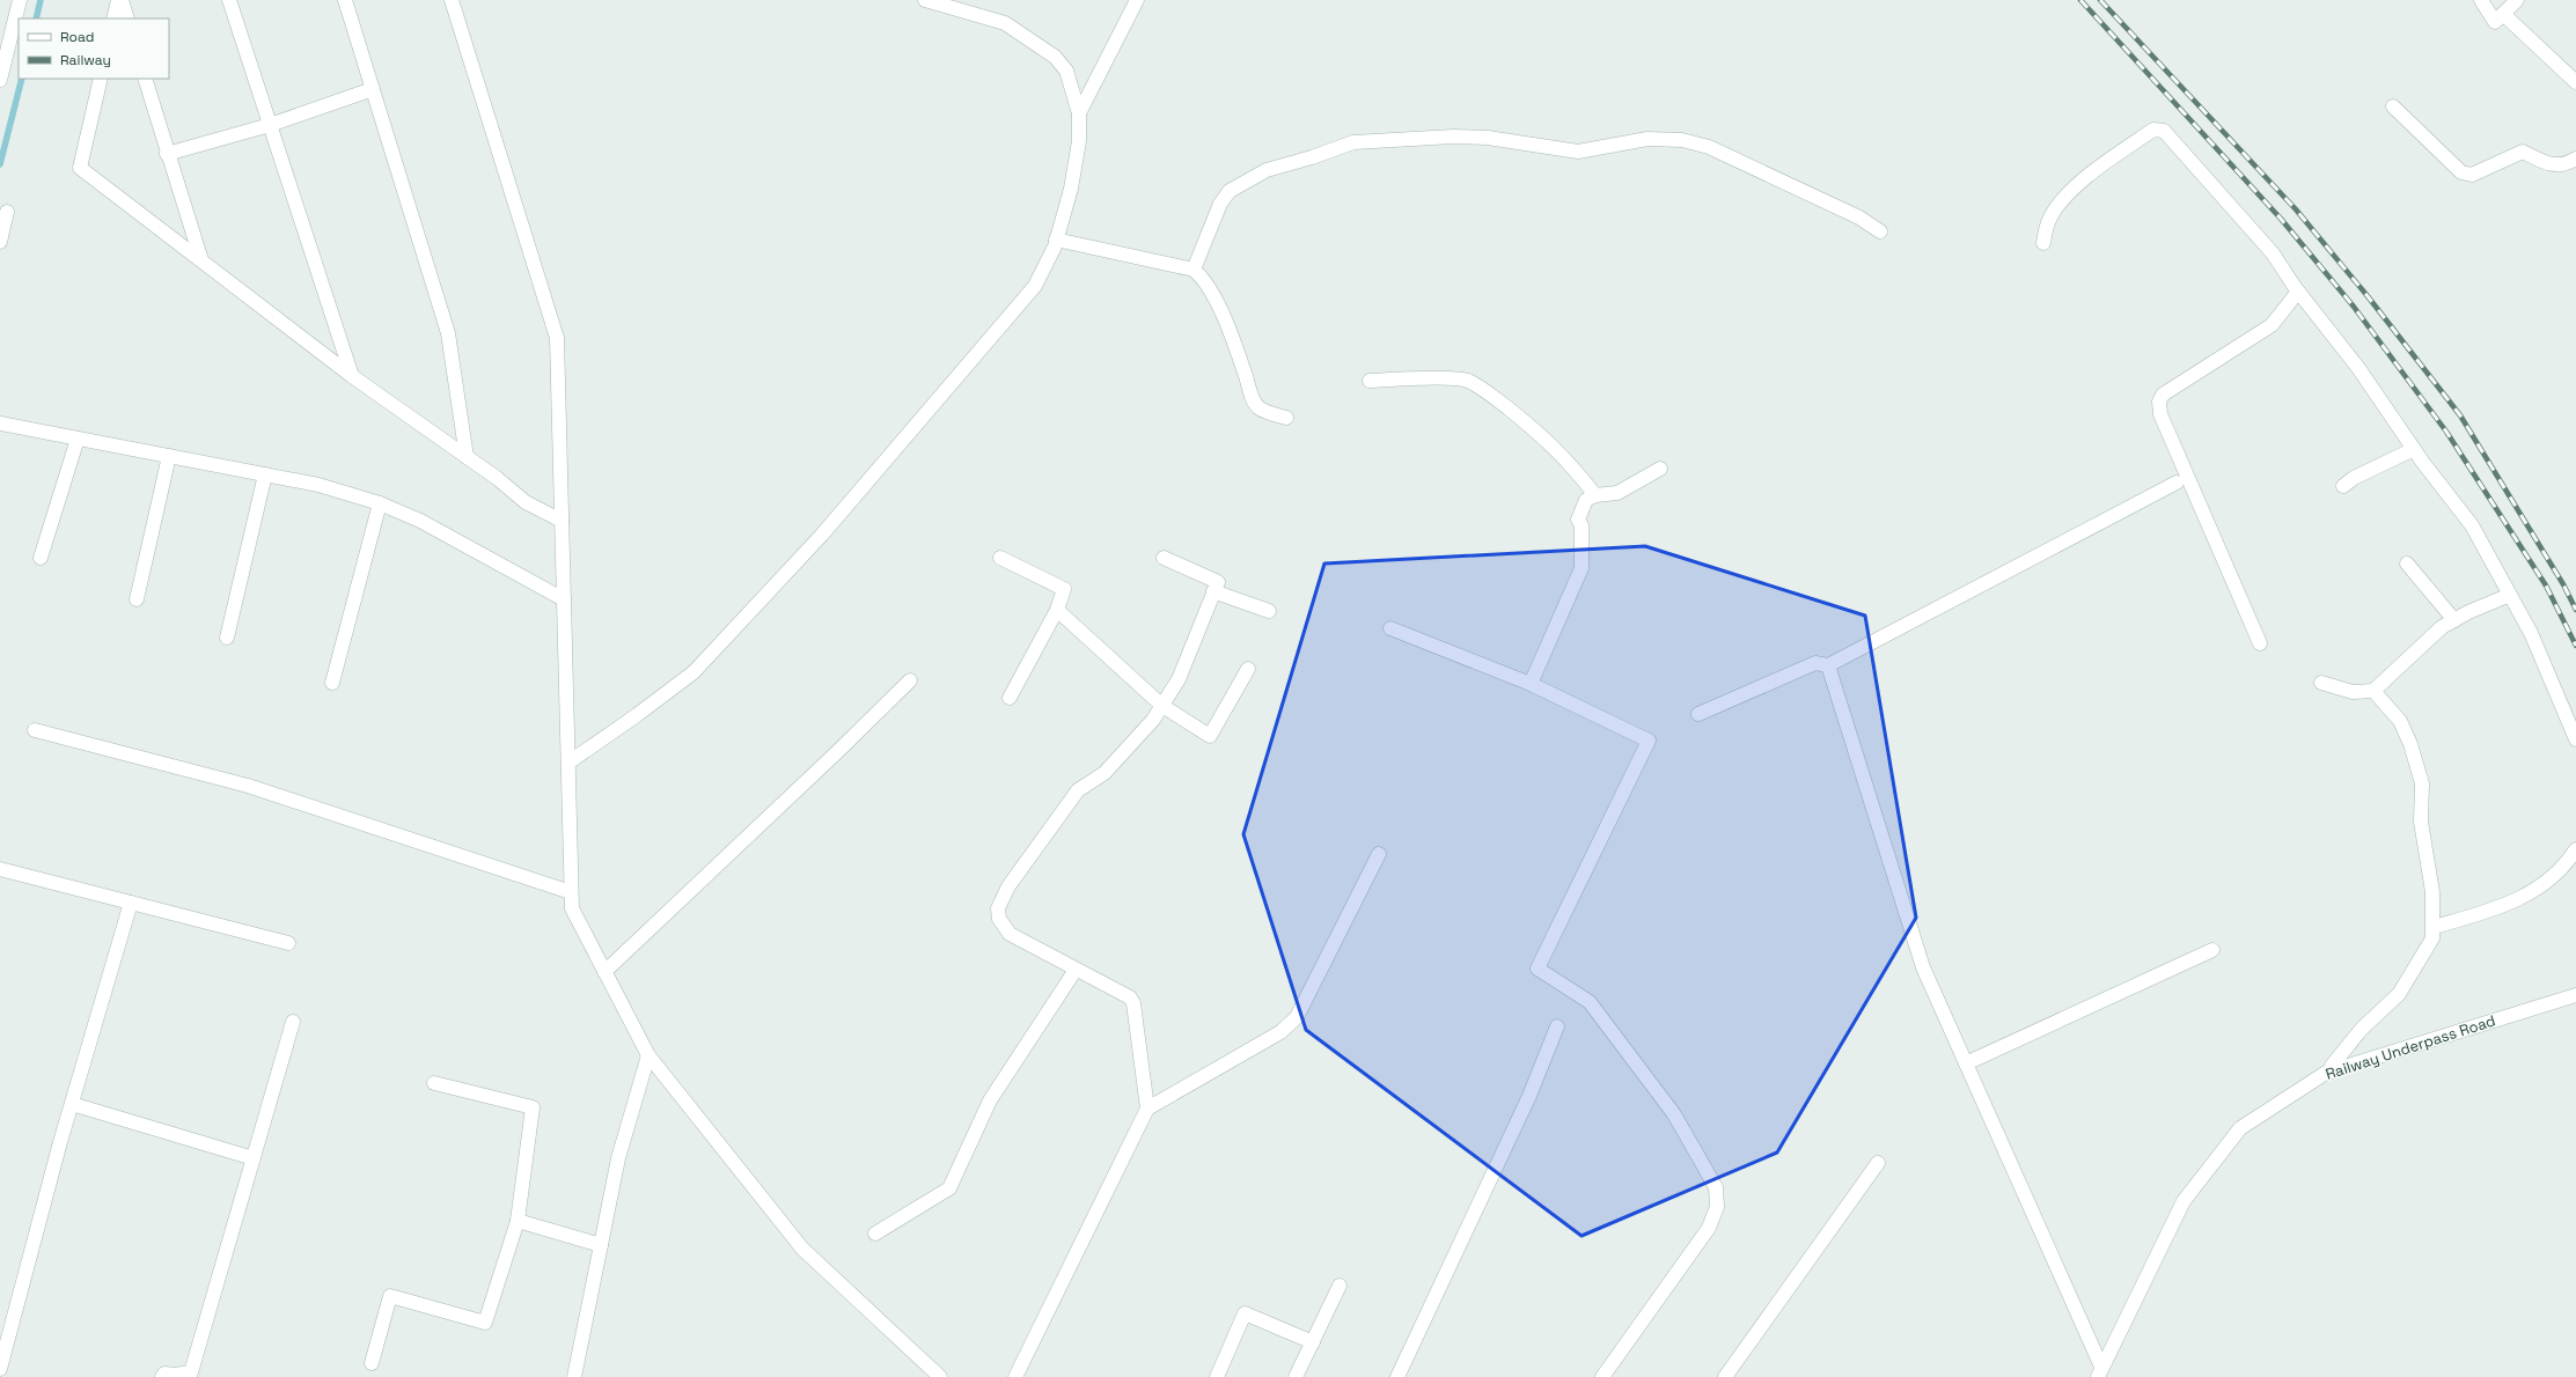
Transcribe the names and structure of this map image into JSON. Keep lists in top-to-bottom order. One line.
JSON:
{"streets":{"street":["Railway Underpass Road"]},"legend":["Road","Railway"]}
